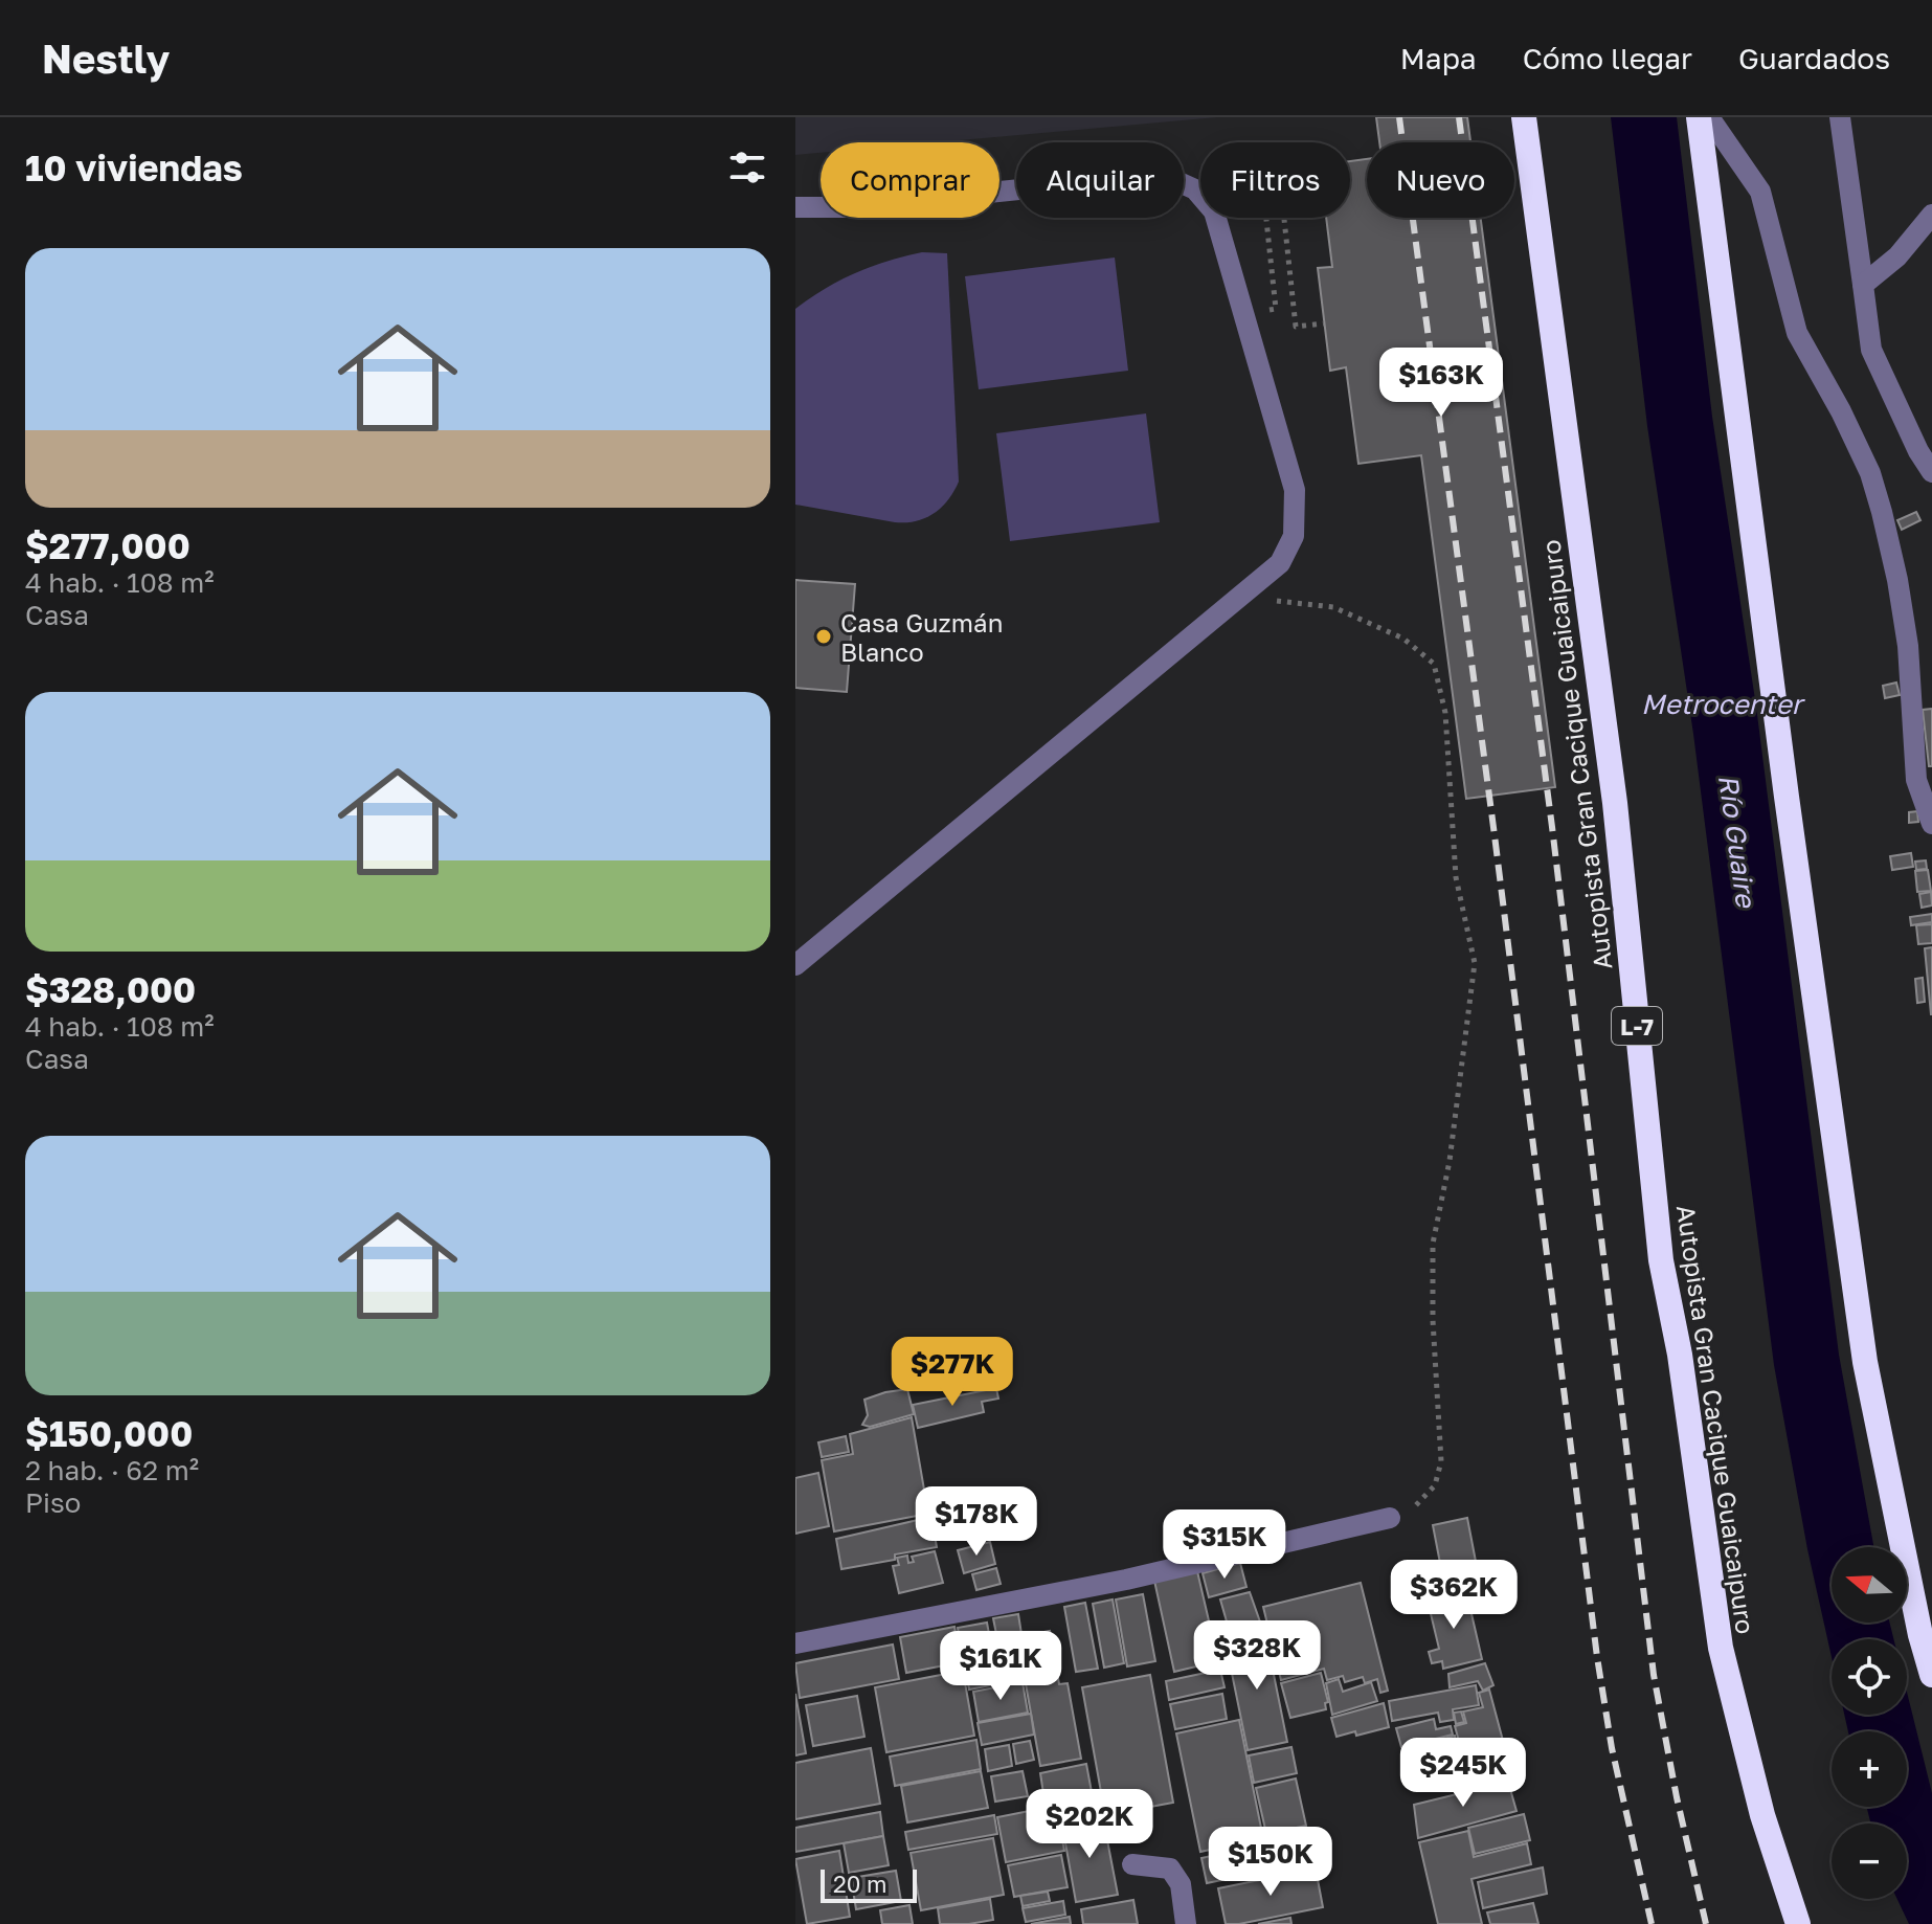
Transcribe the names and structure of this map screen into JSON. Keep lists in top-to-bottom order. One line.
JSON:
{"streets":{"highway":["Autopista Gran Cacique Guaicaipuro","L-7"]},"water":["Metrocenter","Río Guaire"],"places":["Casa Guzmán Blanco"],"scale_bar":"20 m","north":"left","page":{"header":"Nestly","nav":["Mapa","Cómo llegar","Guardados"],"heading":"10 viviendas","chip":["Comprar","Alquilar","Filtros","Nuevo"],"list":[{"name":"$277,000","note":"4 hab. · 108 m² · Casa"},{"name":"$328,000","note":"4 hab. · 108 m² · Casa"},{"name":"$150,000","note":"2 hab. · 62 m² · Piso"}],"price":["$163K","$277K","$178K","$315K","$362K","$328K","$161K","$245K","$202K","$150K"],"map_buttons":["+","−"],"scale":"20 m"}}
